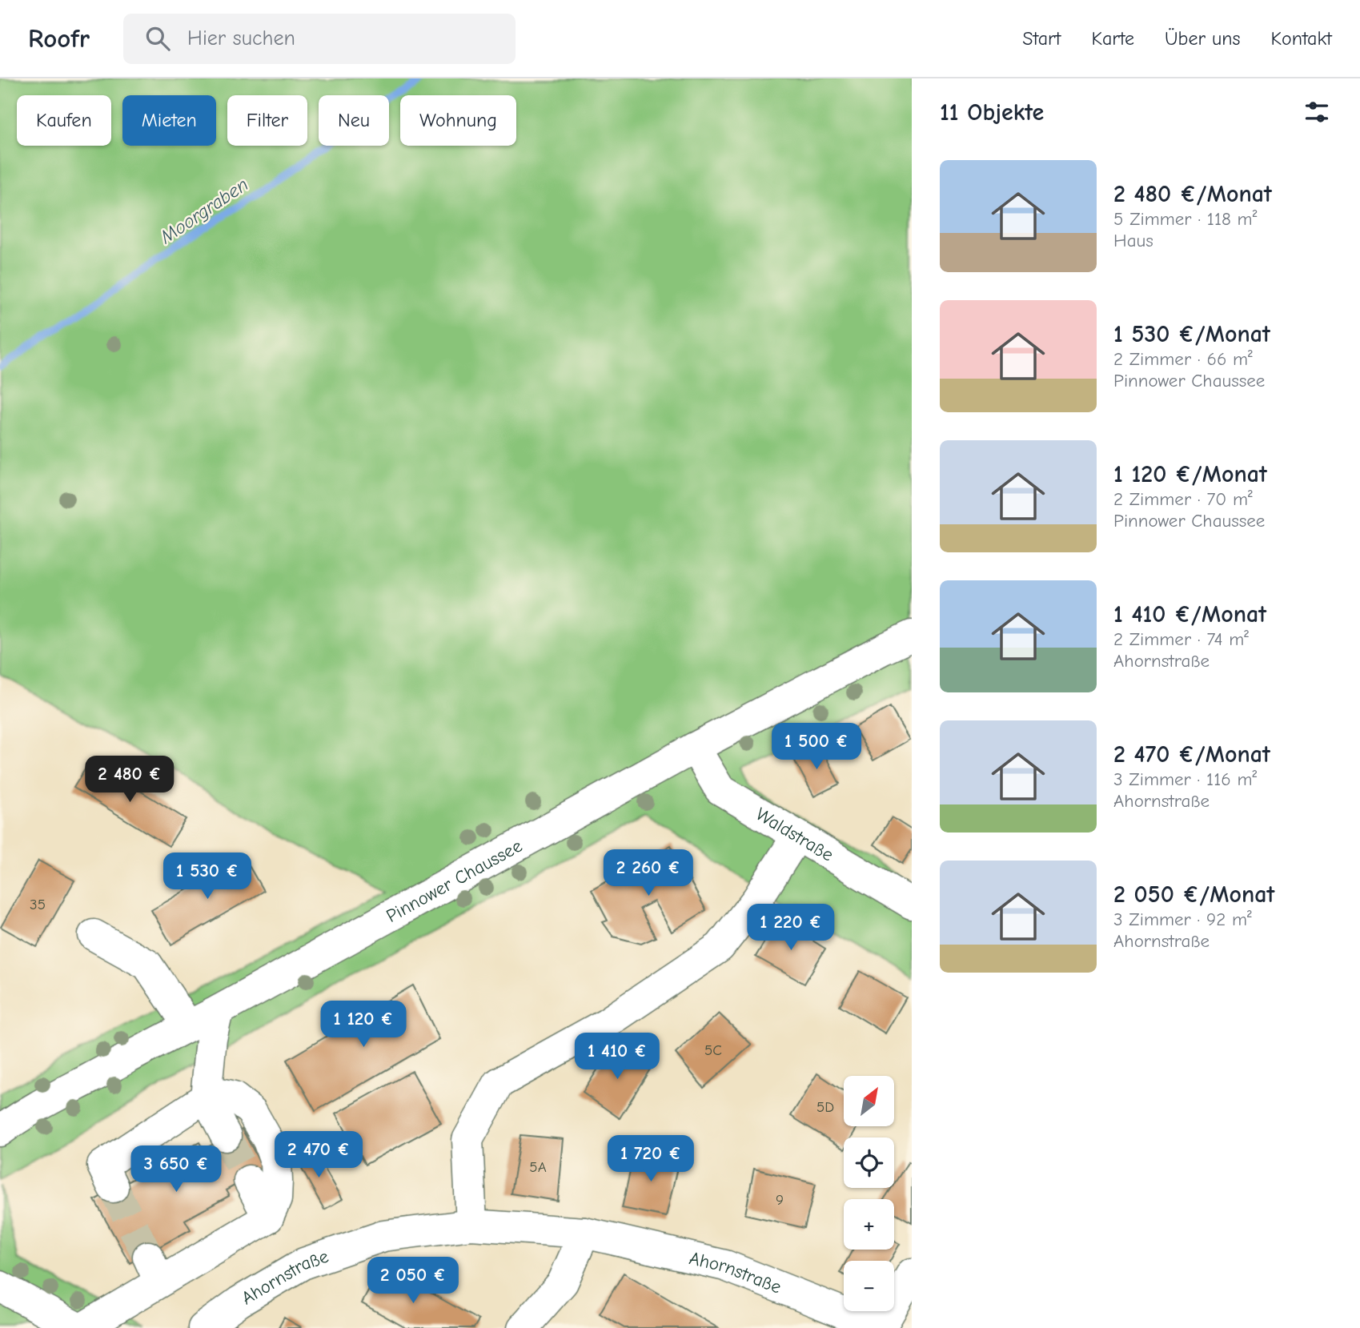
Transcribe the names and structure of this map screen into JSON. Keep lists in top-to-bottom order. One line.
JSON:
{"streets":{"street":["Waldstraße","Pinnower Chaussee","Ahornstraße"]},"crossings":[["Waldstraße","Pinnower Chaussee"]],"water":["Moorgraben"],"house_numbers":["35","5C","5D","5A","9"],"north":"top right","page":{"header":"Roofr","search":"Hier suchen","nav":["Start","Karte","Über uns","Kontakt"],"heading":"11 Objekte","chip":["Kaufen","Mieten","Filter","Neu","Wohnung"],"list":[{"name":"2 480 €/Monat","note":"5 Zimmer · 118 m² · Haus"},{"name":"1 530 €/Monat","note":"2 Zimmer · 66 m² · Pinnower Chaussee"},{"name":"1 120 €/Monat","note":"2 Zimmer · 70 m² · Pinnower Chaussee"},{"name":"1 410 €/Monat","note":"2 Zimmer · 74 m² · Ahornstraße"},{"name":"2 470 €/Monat","note":"3 Zimmer · 116 m² · Ahornstraße"},{"name":"2 050 €/Monat","note":"3 Zimmer · 92 m² · Ahornstraße"}],"price":["1 500 €","2 480 €","2 260 €","1 530 €","1 220 €","1 120 €","1 410 €","2 470 €","1 720 €","3 650 €","2 050 €"],"map_buttons":["+","−"]}}
